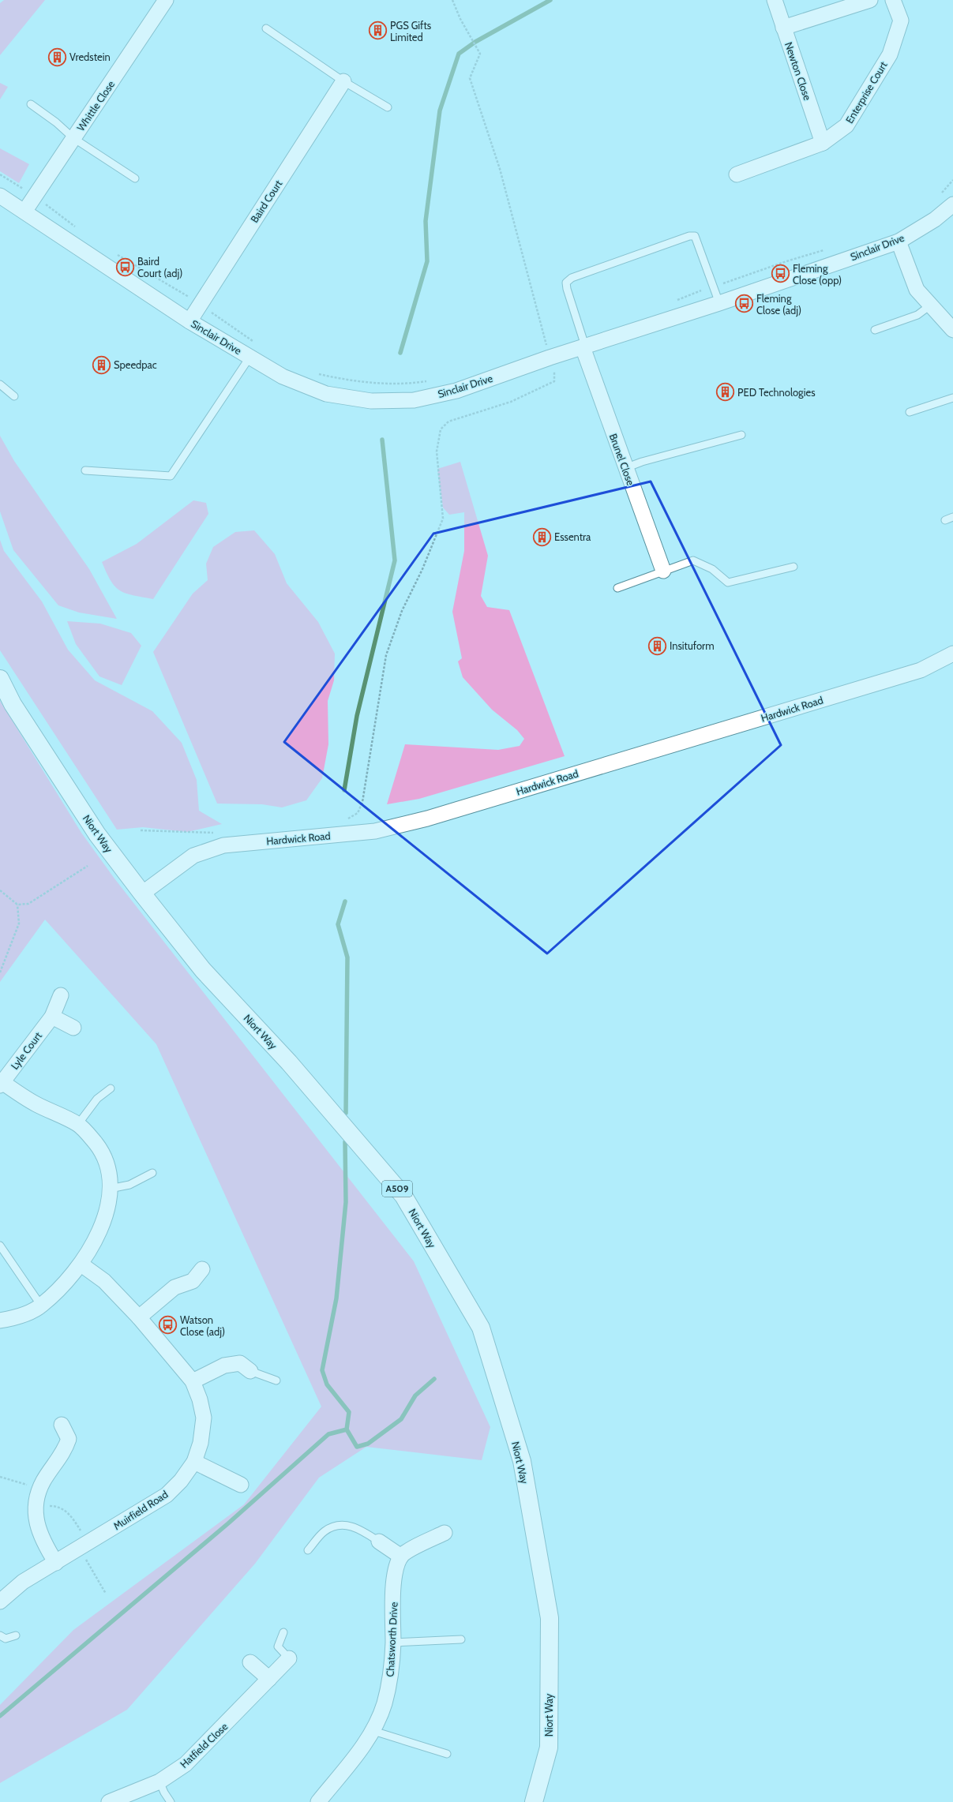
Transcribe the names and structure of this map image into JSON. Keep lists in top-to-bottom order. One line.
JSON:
{"streets":{"highway":["Niort Way","A509"],"street":["Newton Close","Enterprise Court","Whittle Close","Baird Court","Sinclair Drive","Brunel Close","Hardwick Road","Lyle Court","Muirfield Road","Chatsworth Drive","Hatfield Close"]},"crossings":[["Newton Close","Enterprise Court"],["Whittle Close","Sinclair Drive"],["Baird Court","Sinclair Drive"],["Sinclair Drive","Brunel Close"],["Hardwick Road","Niort Way"]],"places":{"building":["PGS Gifts Limited","Vredstein","Speedpac","PED Technologies","Essentra","Insituform"],"bus stop":["Baird Court (adj)","Fleming Close (opp)","Fleming Close (adj)","Watson Close (adj)"]}}
